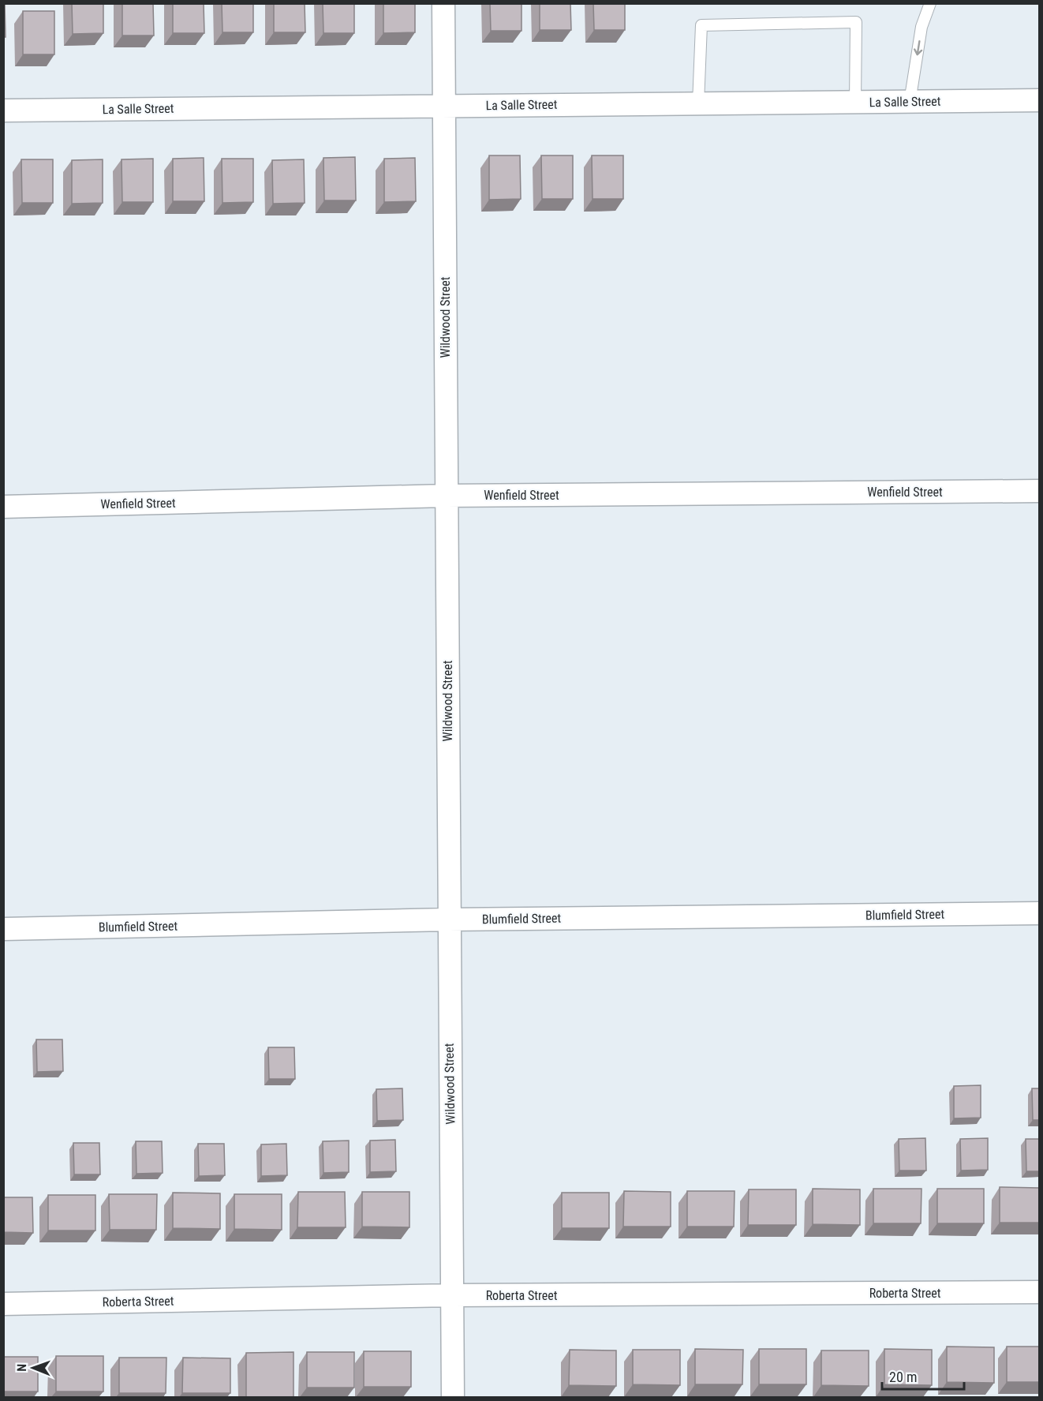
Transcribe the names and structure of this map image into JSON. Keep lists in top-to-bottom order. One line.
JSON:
{"streets":{"street":["La Salle Street","Wildwood Street","Wenfield Street","Blumfield Street","Roberta Street"]},"crossings":[["La Salle Street","Wildwood Street"],["Wildwood Street","Wenfield Street"],["Wildwood Street","Blumfield Street"],["Wildwood Street","Roberta Street"]],"scale_bar":"20 m","north":"left"}
